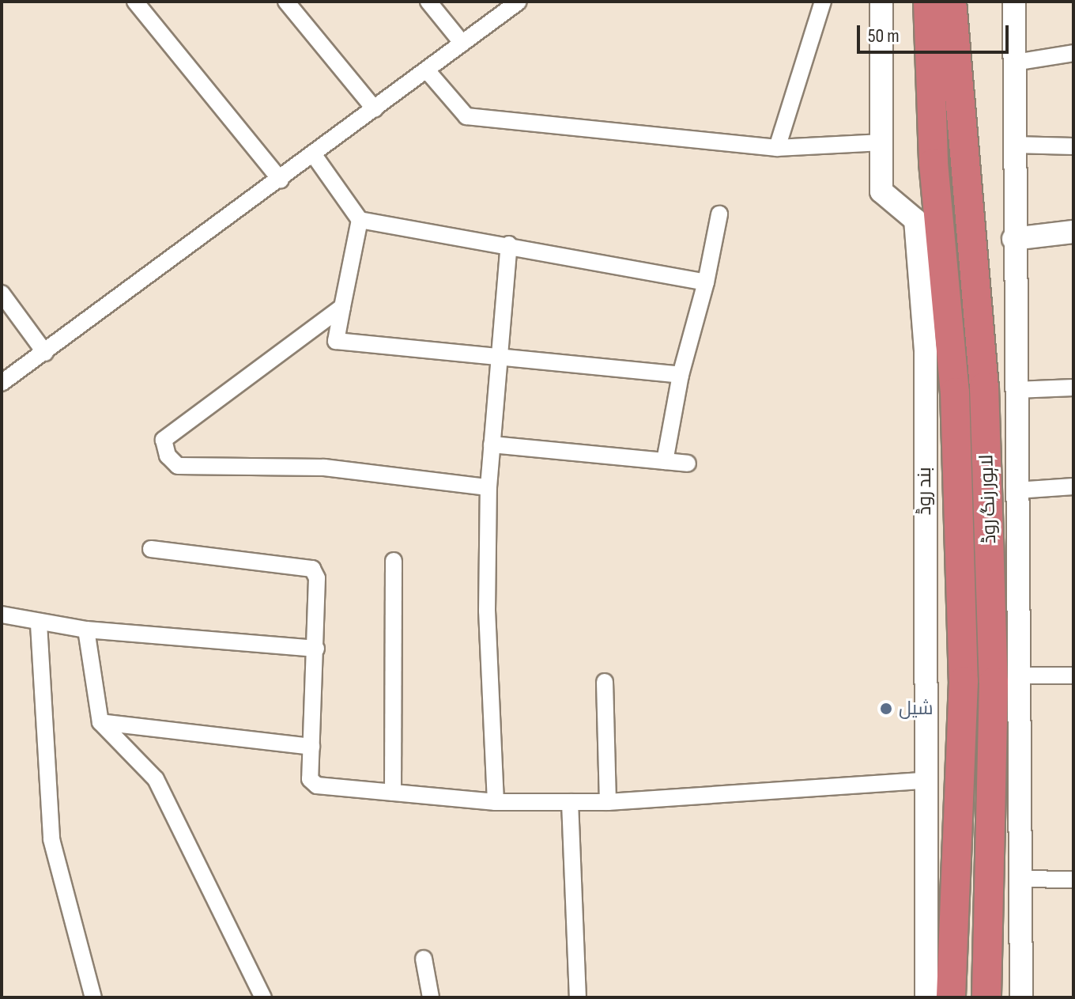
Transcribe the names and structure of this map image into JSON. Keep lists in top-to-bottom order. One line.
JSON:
{"streets":{"highway":["لاہور رنگ روڈ"],"main road":["بند روڈ"]},"places":["شیل"],"scale_bar":"50 m"}
